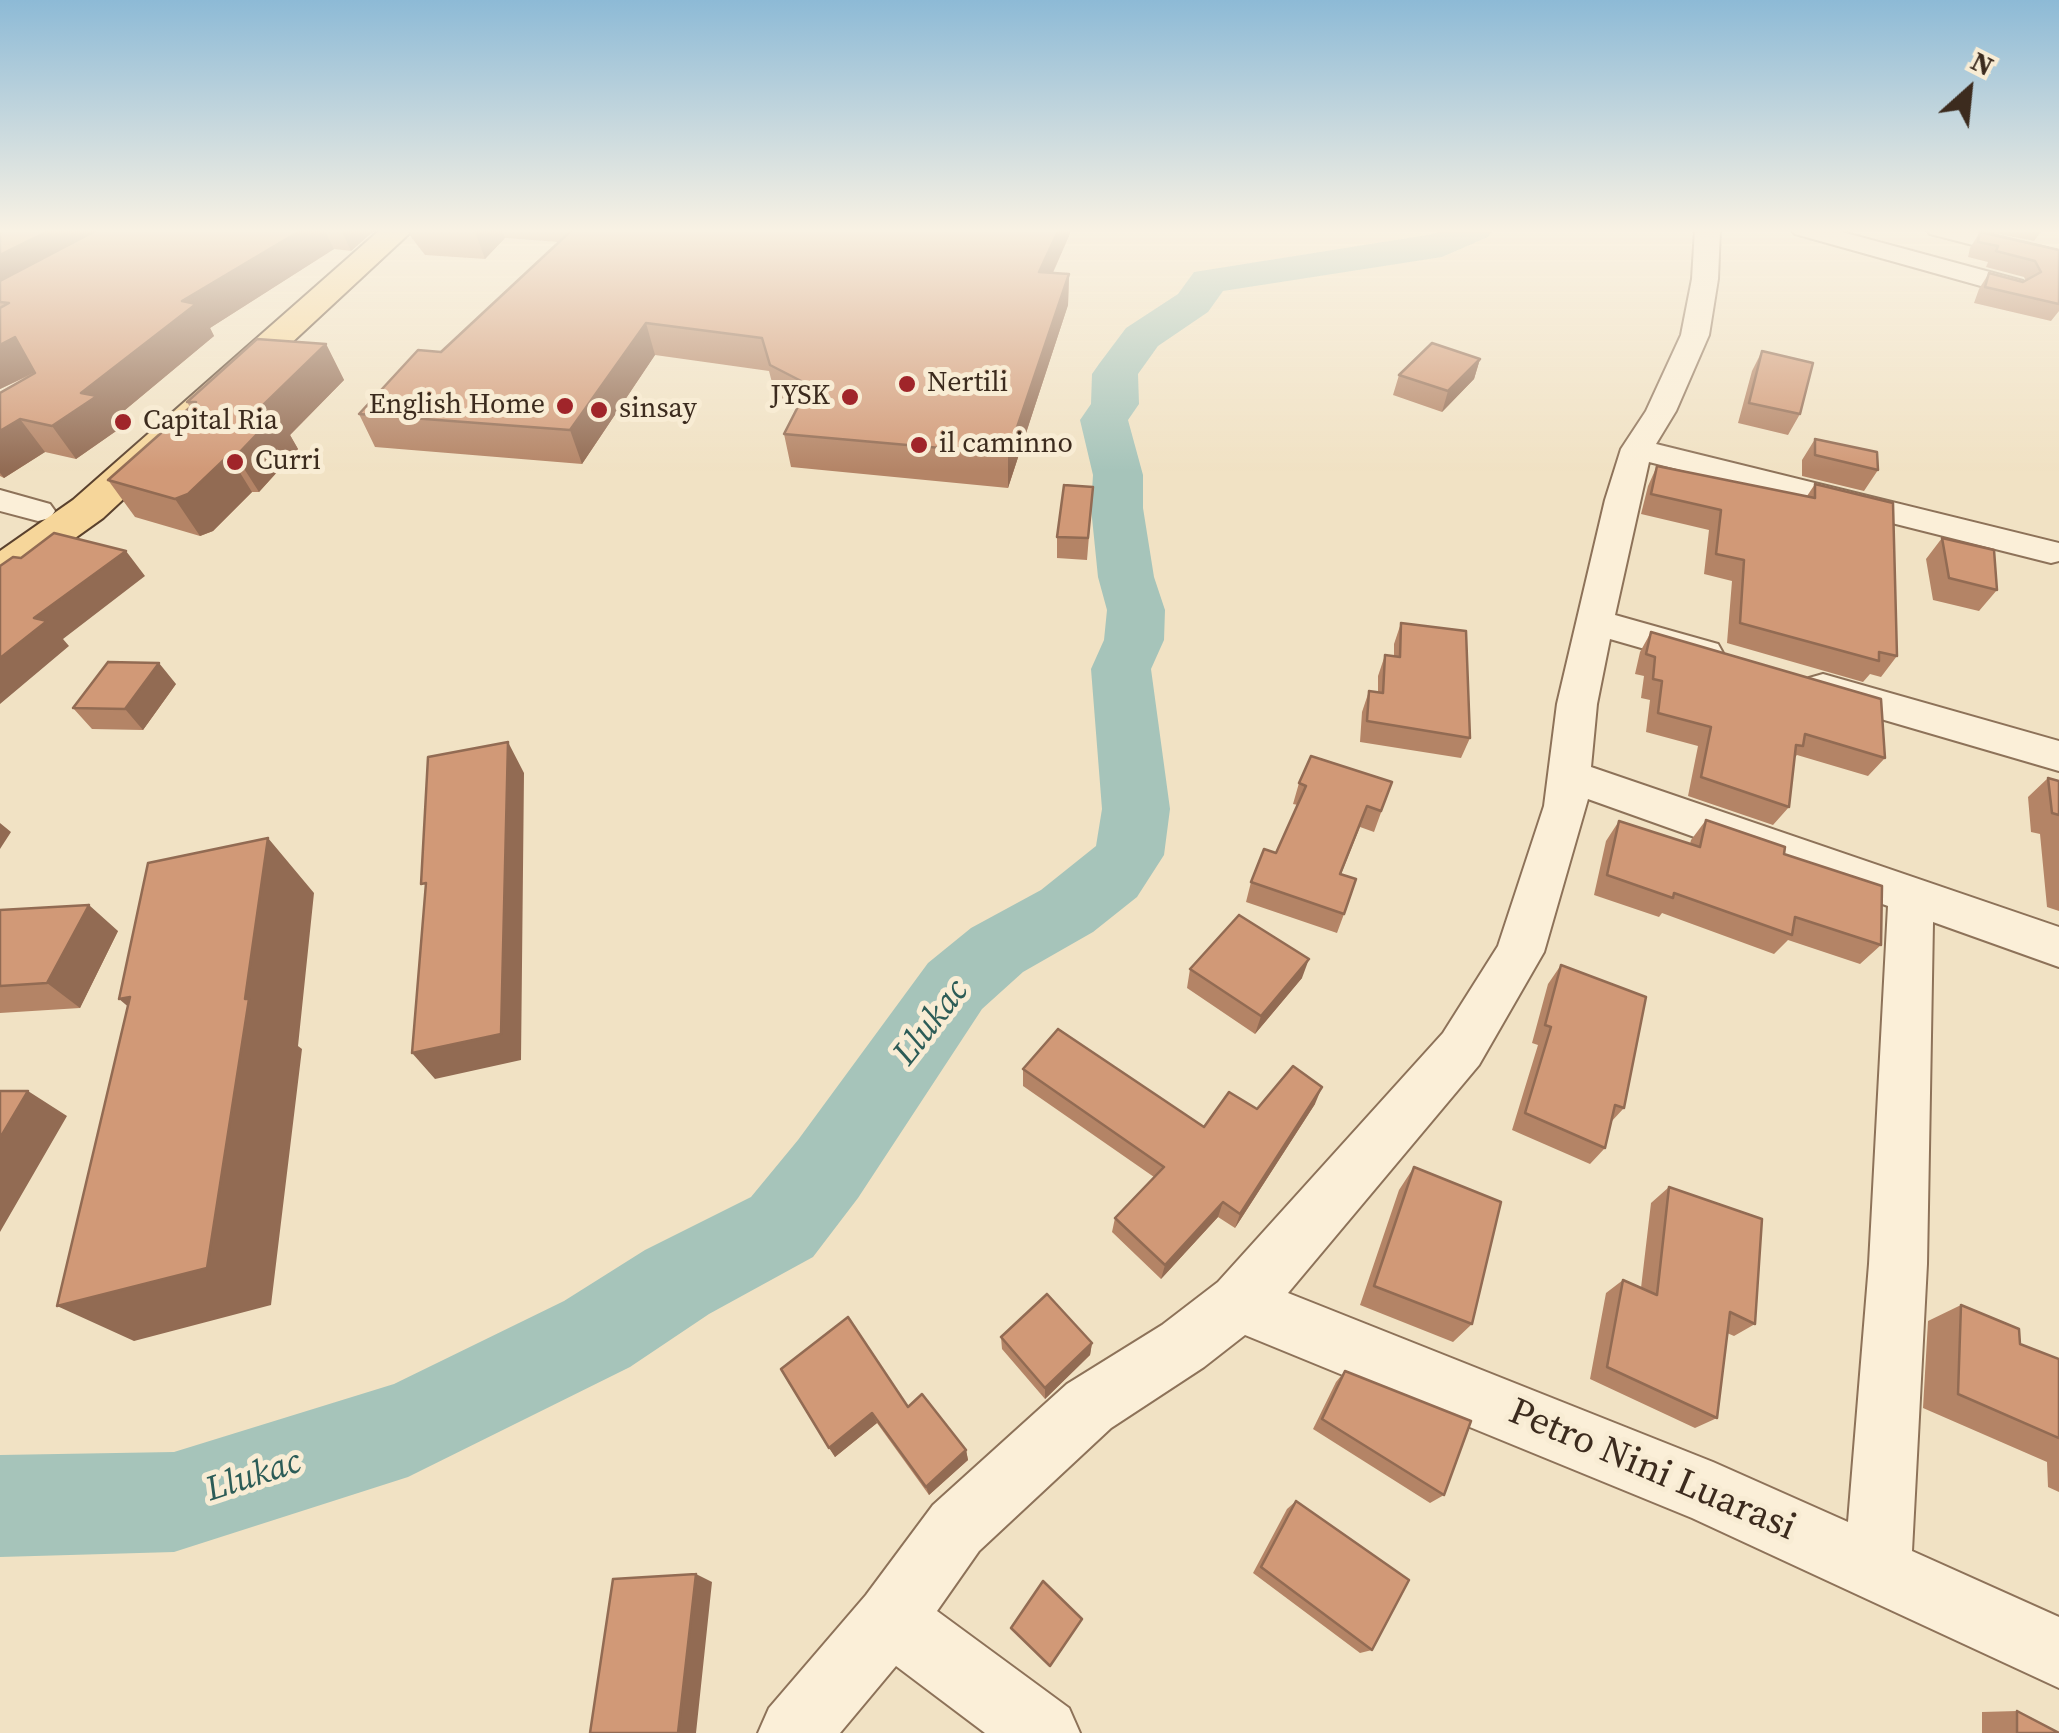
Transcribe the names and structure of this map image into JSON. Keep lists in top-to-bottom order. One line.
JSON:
{"streets":{"street":["Petro Nini Luarasi"]},"water":["Llukac"],"places":["Nertili","JYSK","English Home","sinsay","Capital Ria","il caminno","Curri"],"north":"top right"}
